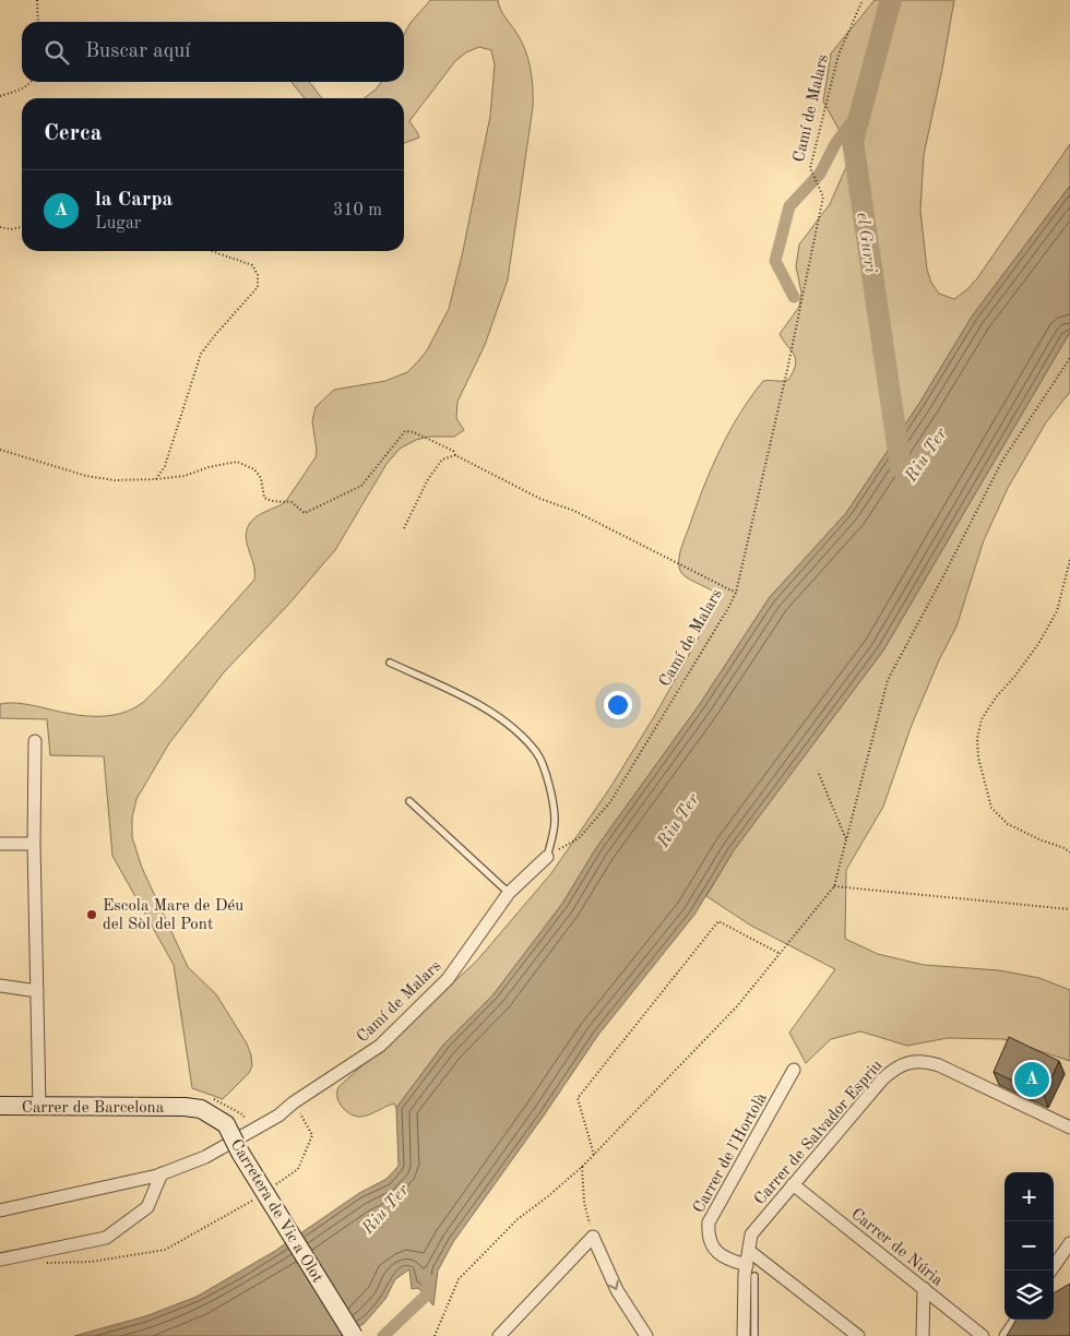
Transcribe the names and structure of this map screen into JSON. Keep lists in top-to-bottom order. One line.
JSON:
{"streets":{"street":["Camí de Malars","Carrer de Barcelona","Carrer de Salvador Espriu","Carrer de l'Hortolà","Carretera de Vic a Olot","Carrer de Núria"]},"crossings":[["Carrer de Barcelona","Carretera de Vic a Olot"],["Carrer de Salvador Espriu","Carrer de l'Hortolà"],["Carrer de Salvador Espriu","Carrer de Núria"]],"water":["el Gurri","Riu Ter"],"places":["Escola Mare de Déu del Sòl del Pont"],"page":{"search":"Buscar aquí","heading":"Cerca","list":[{"mark":"A","name":"la Carpa","note":"Lugar","value":"310 m"}],"pins":"A","map_buttons":["+","−"]}}
